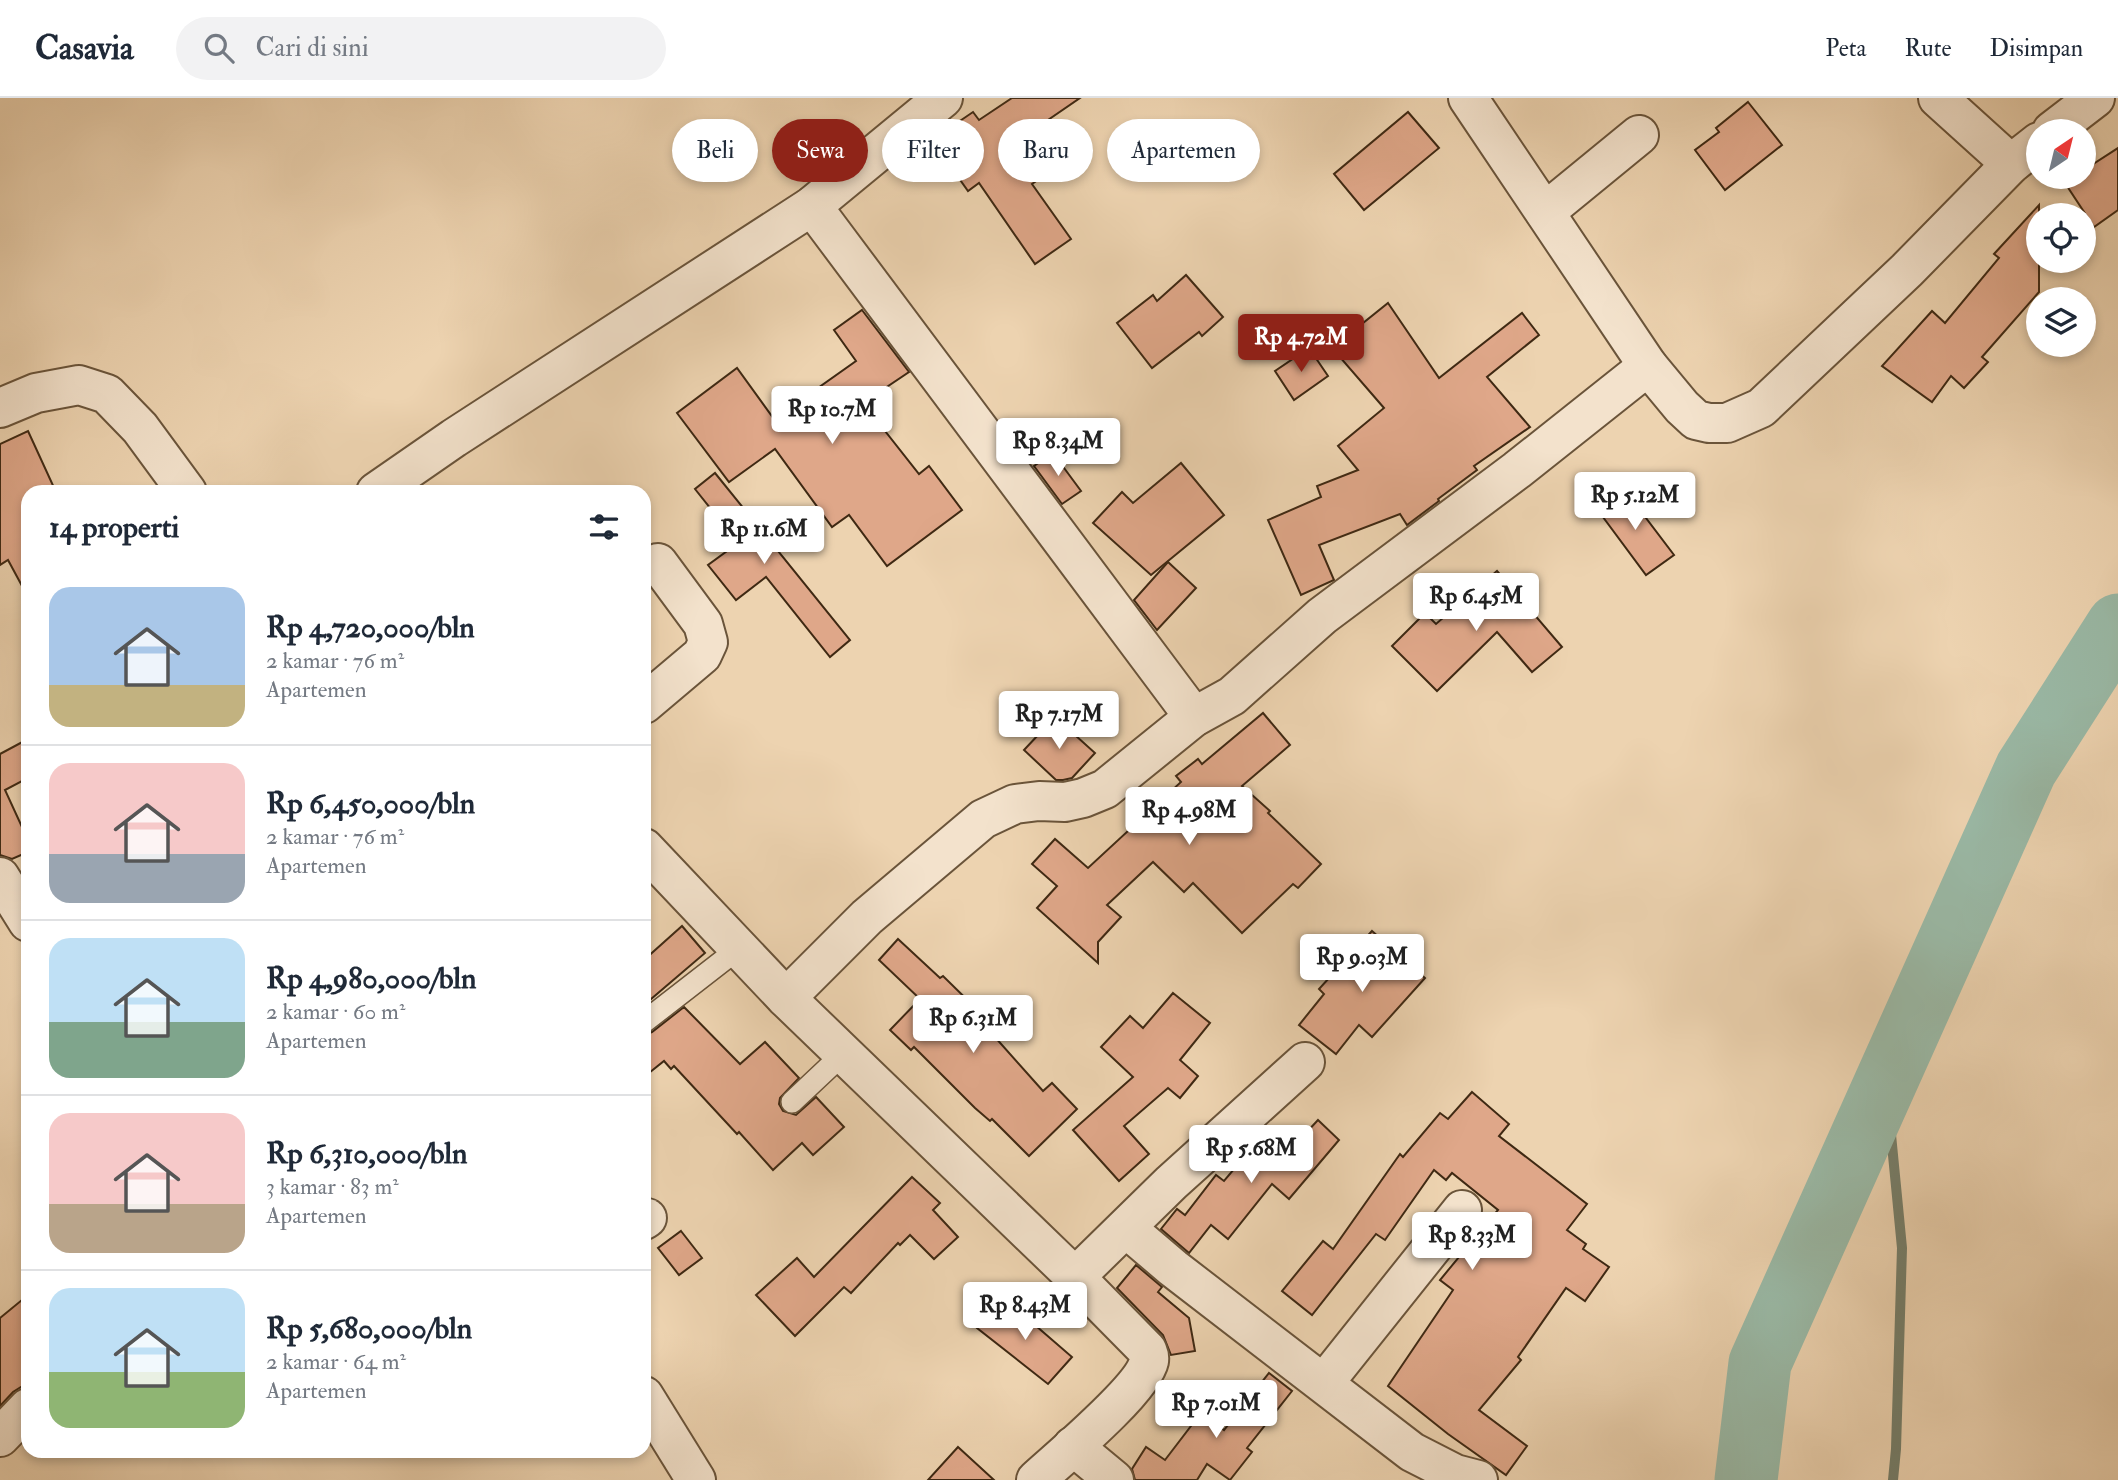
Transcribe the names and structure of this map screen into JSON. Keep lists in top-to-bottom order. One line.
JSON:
{"north":"top right","page":{"header":"Casavia","search":"Cari di sini","nav":["Peta","Rute","Disimpan"],"chip":["Beli","Sewa","Filter","Baru","Apartemen"],"price":["Rp 4.72M","Rp 10.7M","Rp 8.34M","Rp 5.12M","Rp 11.6M","Rp 6.45M","Rp 7.17M","Rp 4.98M","Rp 9.03M","Rp 6.31M","Rp 5.68M","Rp 8.33M","Rp 8.43M","Rp 7.01M"],"heading":"14 properti","list":[{"name":"Rp 4,720,000/bln","note":"2 kamar · 76 m² · Apartemen"},{"name":"Rp 6,450,000/bln","note":"2 kamar · 76 m² · Apartemen"},{"name":"Rp 4,980,000/bln","note":"2 kamar · 60 m² · Apartemen"},{"name":"Rp 6,310,000/bln","note":"3 kamar · 83 m² · Apartemen"},{"name":"Rp 5,680,000/bln","note":"2 kamar · 64 m² · Apartemen"}]}}
